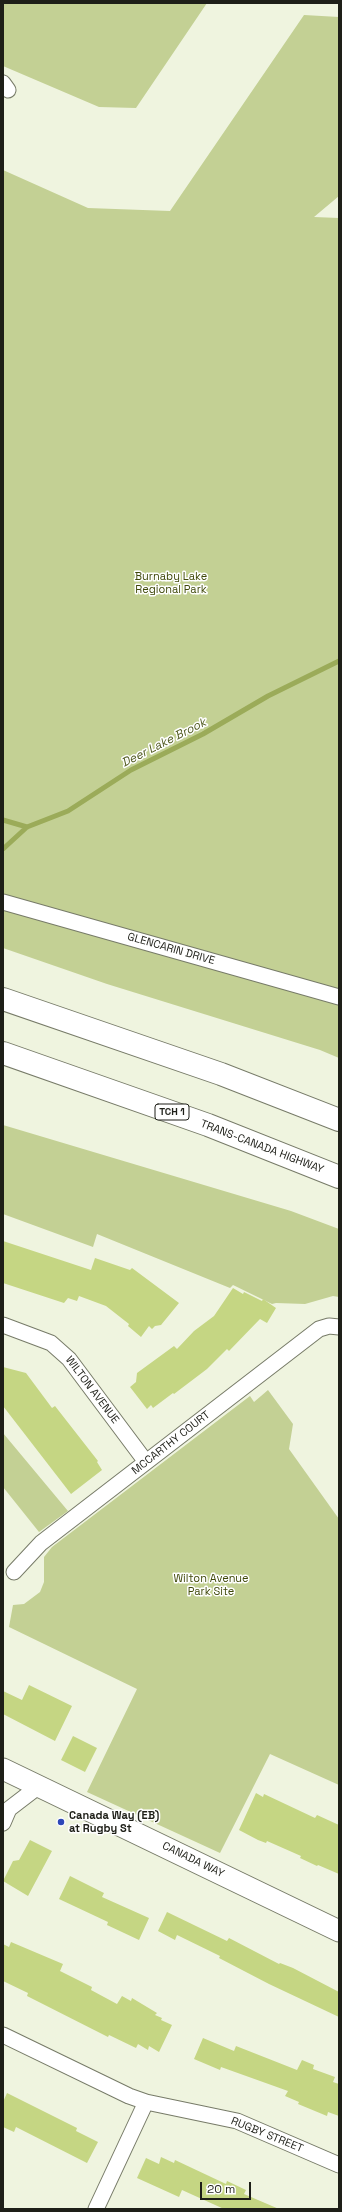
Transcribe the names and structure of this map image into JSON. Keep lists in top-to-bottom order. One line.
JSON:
{"streets":{"highway":["TCH 1","TRANS-CANADA HIGHWAY"],"main road":["CANADA WAY"],"street":["GLENCARIN DRIVE","WILTON AVENUE","MCCARTHY COURT","RUGBY STREET"]},"crossings":[["WILTON AVENUE","MCCARTHY COURT"]],"water":["Deer Lake Brook"],"parks":["Burnaby Lake Regional Park","Wilton Avenue Park Site"],"places":["Canada Way (EB) at Rugby St"],"scale_bar":"20 m"}
